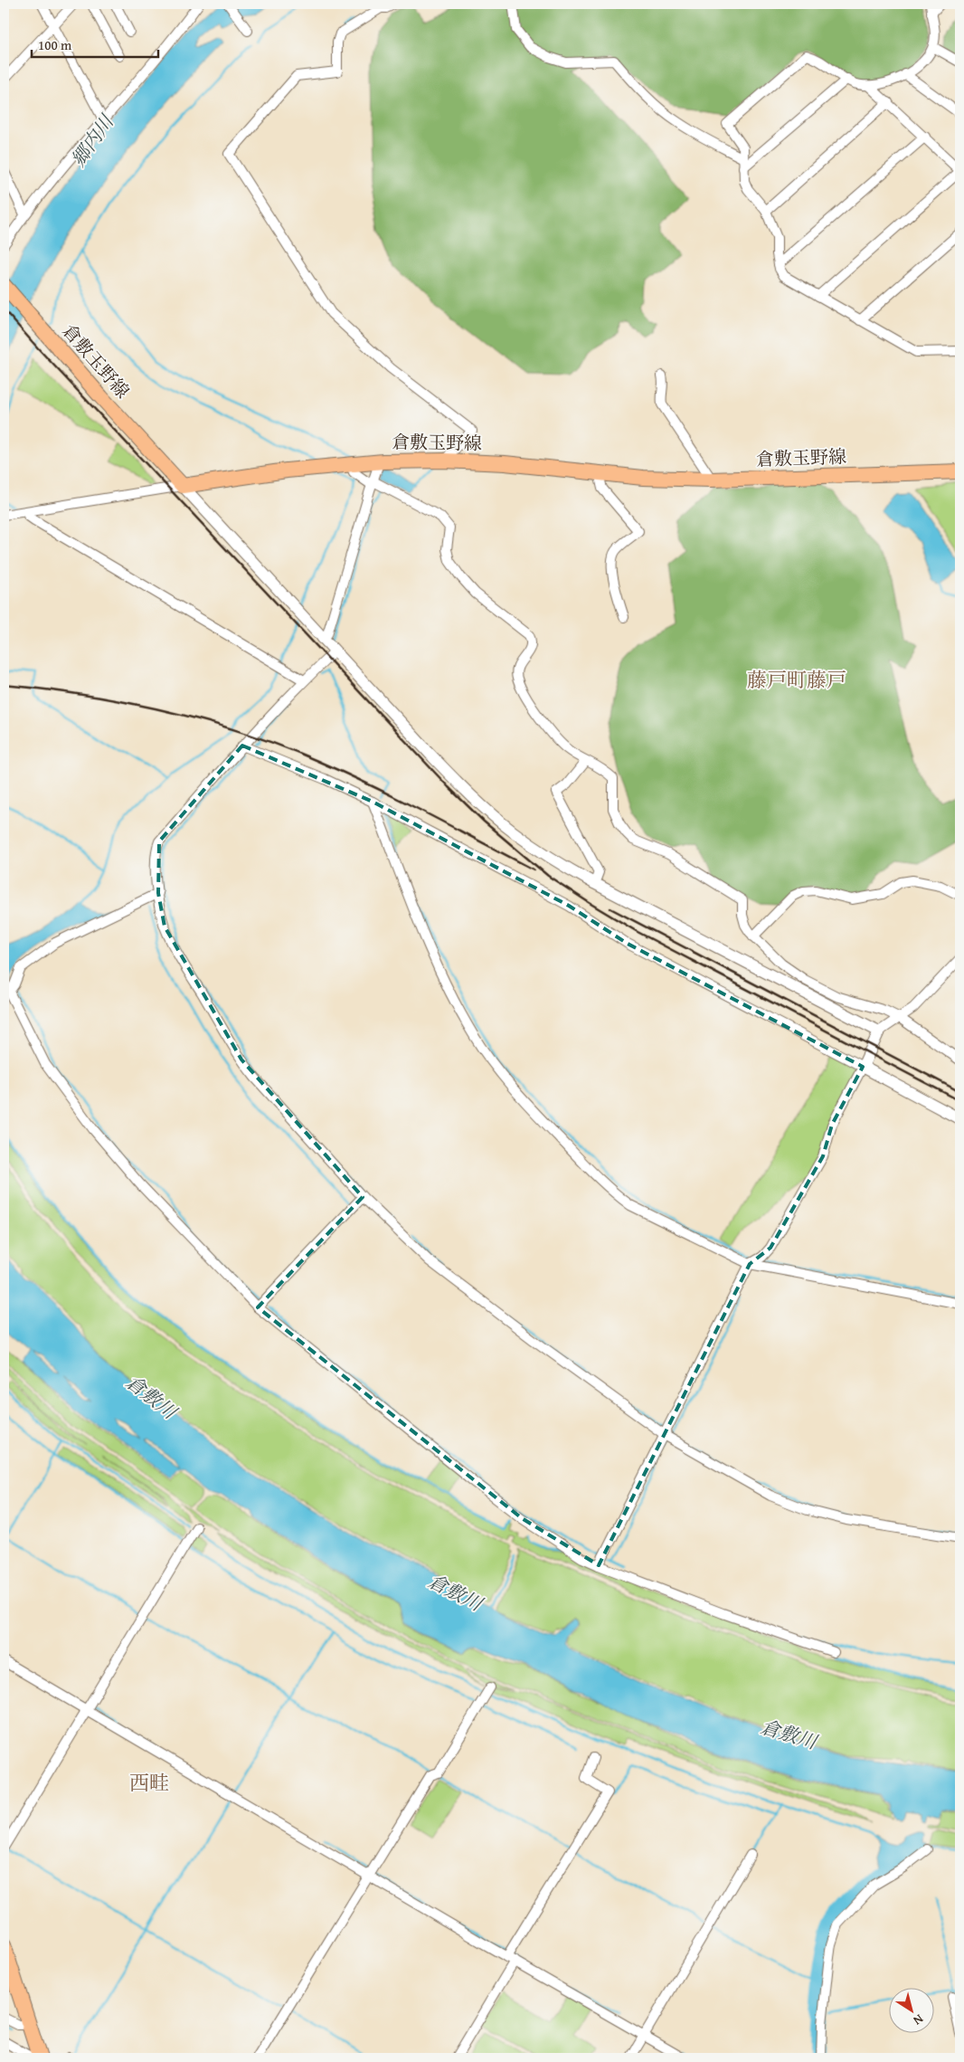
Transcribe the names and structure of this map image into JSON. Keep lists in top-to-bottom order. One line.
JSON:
{"streets":{"main road":["倉敷玉野線"]},"districts":["藤戸町藤戸","西畦"],"water":["郷内川","倉敷川"],"scale_bar":"100 m","north":"bottom right"}
